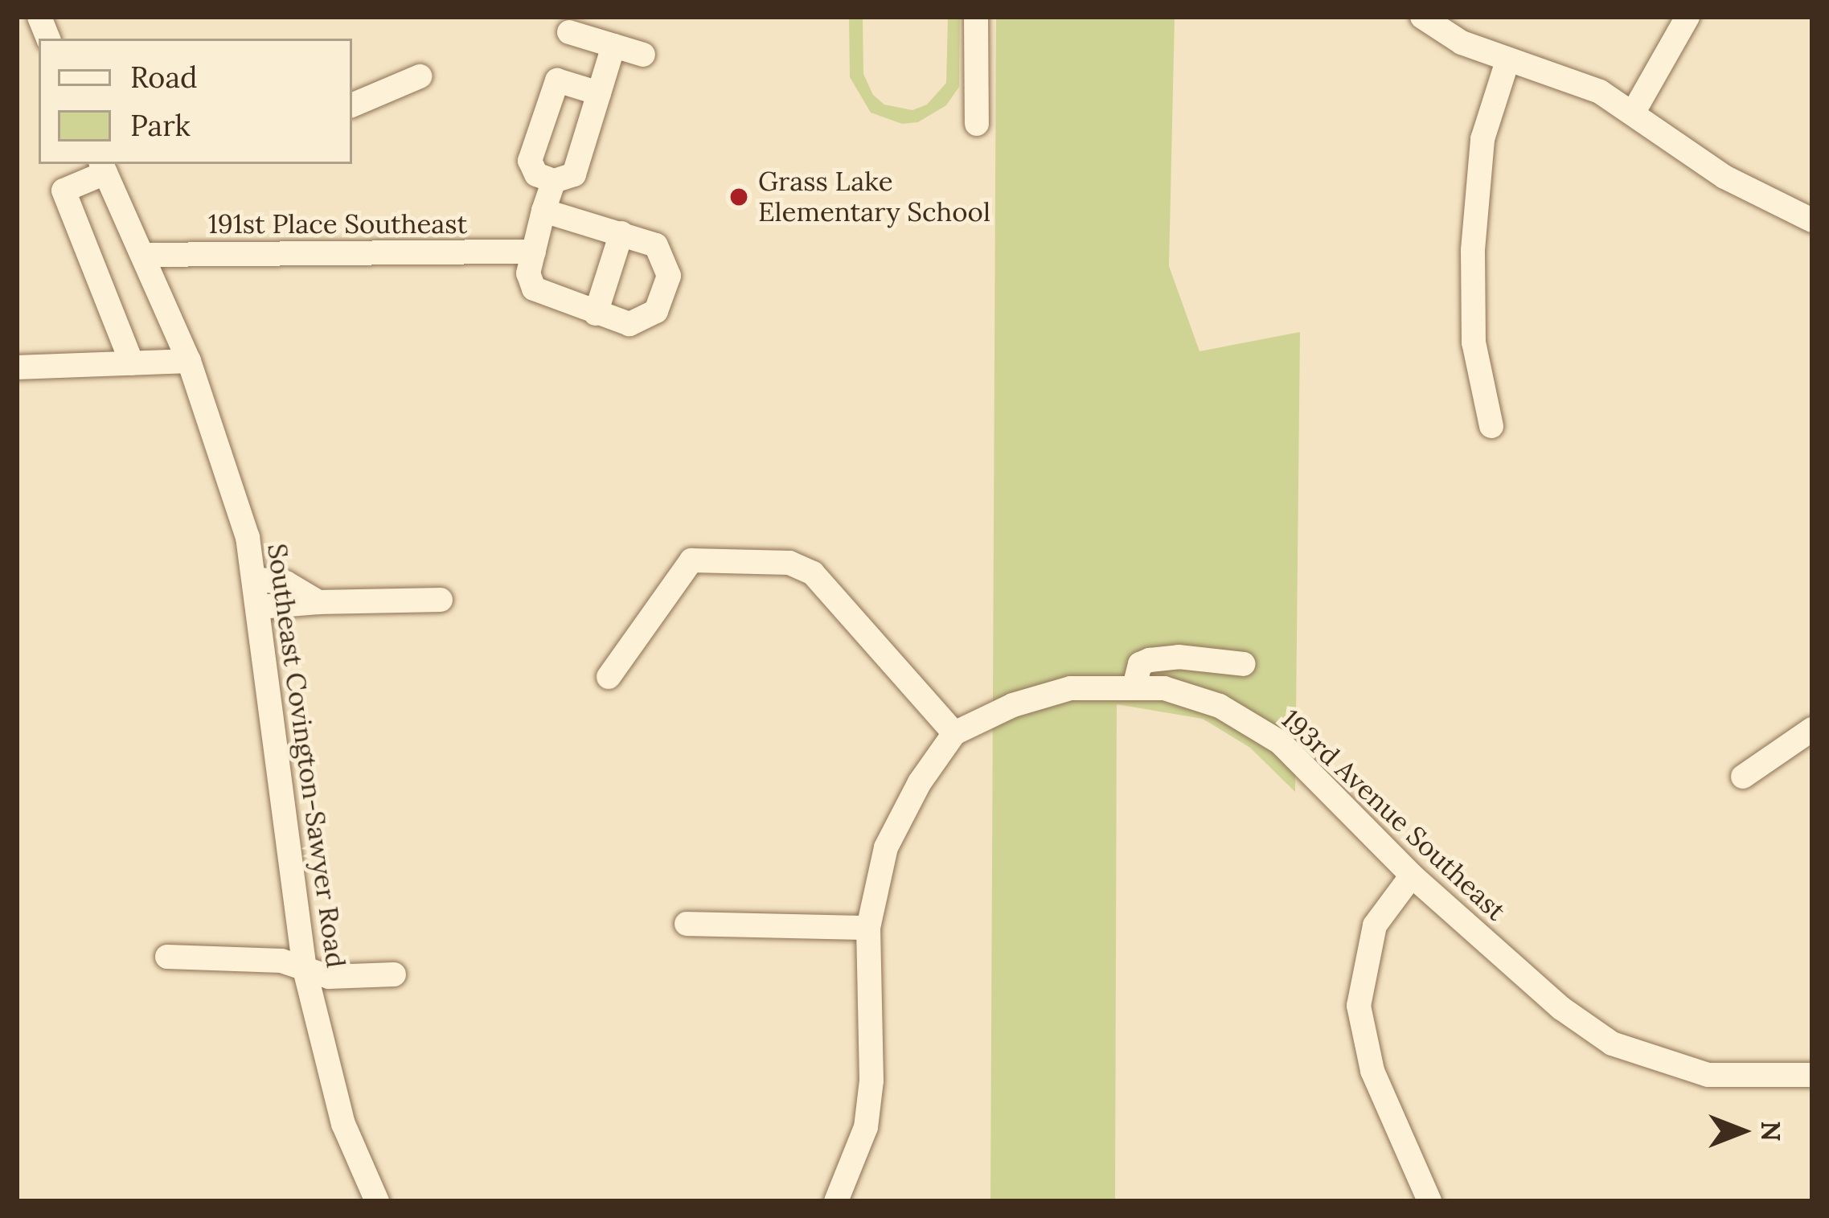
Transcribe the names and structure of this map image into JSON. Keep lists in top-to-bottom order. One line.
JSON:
{"streets":{"street":["191st Place Southeast","Southeast Covington-Sawyer Road","193rd Avenue Southeast"]},"crossings":[["191st Place Southeast","Southeast Covington-Sawyer Road"]],"places":["Grass Lake Elementary School"],"legend":["Road","Park"],"north":"right"}
